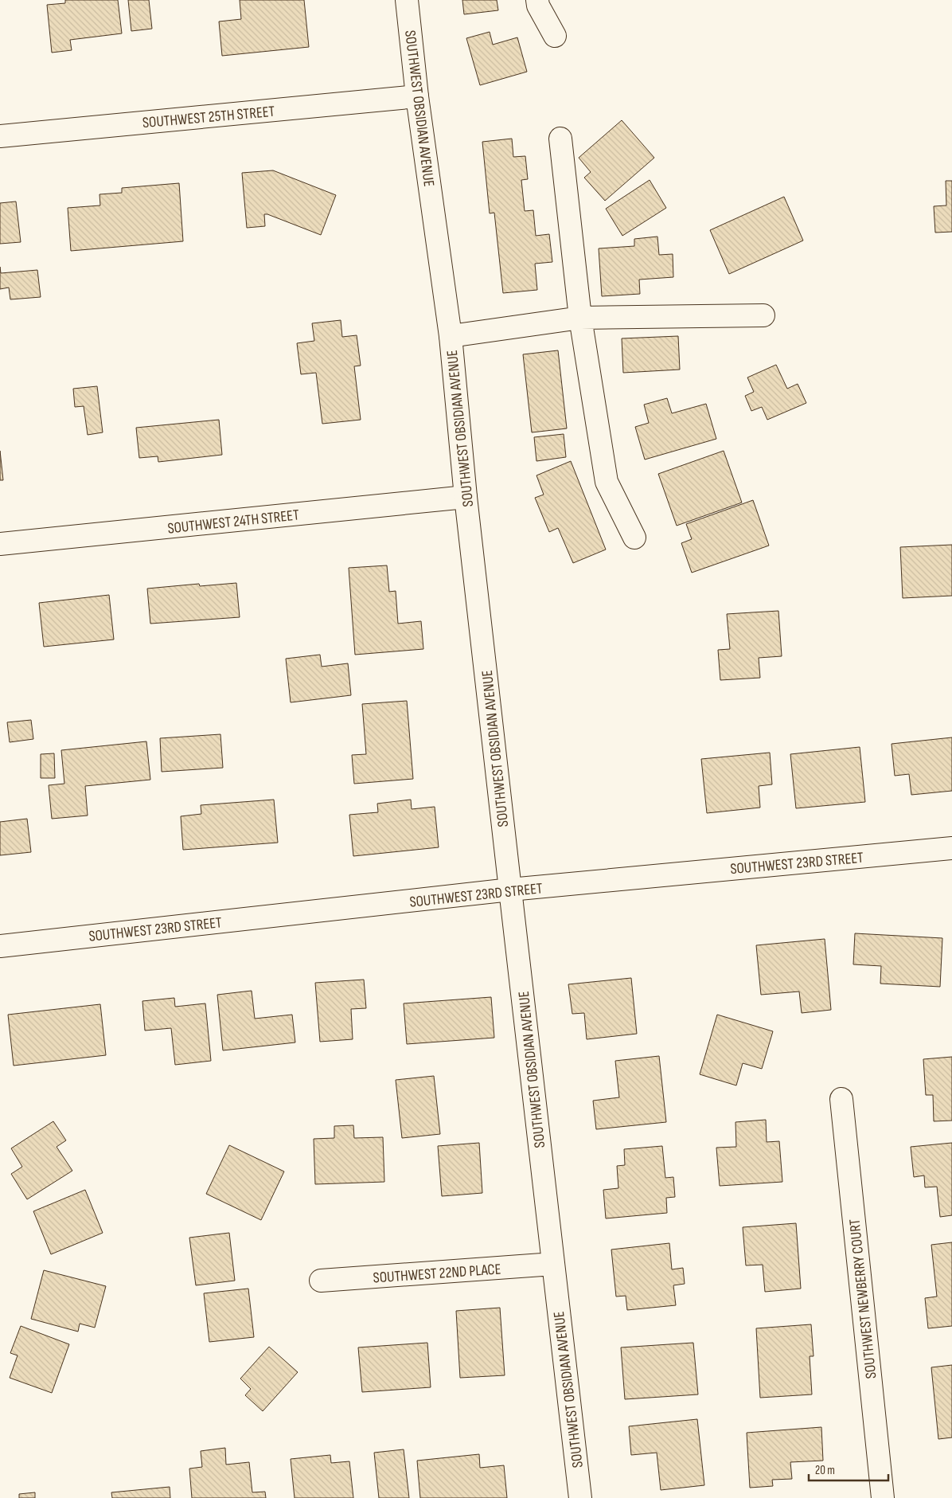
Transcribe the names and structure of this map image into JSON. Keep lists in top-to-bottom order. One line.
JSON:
{"streets":{"street":["SOUTHWEST OBSIDIAN AVENUE","SOUTHWEST 25TH STREET","SOUTHWEST 24TH STREET","SOUTHWEST 23RD STREET","SOUTHWEST 22ND PLACE","SOUTHWEST NEWBERRY COURT"]},"crossings":[["SOUTHWEST OBSIDIAN AVENUE","SOUTHWEST 25TH STREET"],["SOUTHWEST OBSIDIAN AVENUE","SOUTHWEST 24TH STREET"],["SOUTHWEST OBSIDIAN AVENUE","SOUTHWEST 23RD STREET"],["SOUTHWEST OBSIDIAN AVENUE","SOUTHWEST 22ND PLACE"]],"scale_bar":"20 m"}
